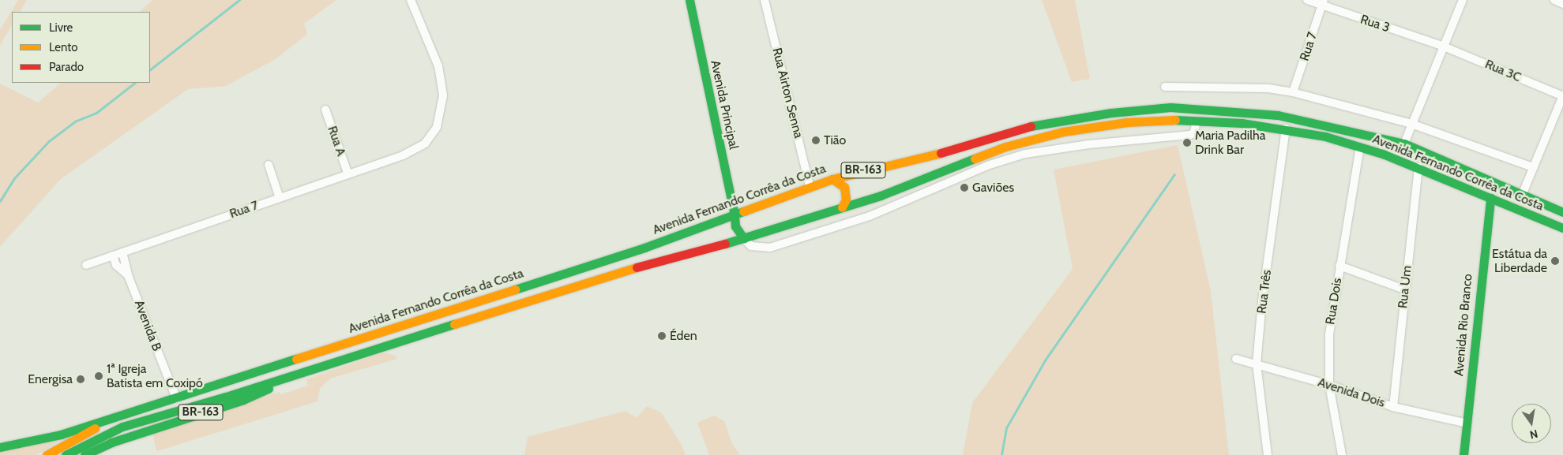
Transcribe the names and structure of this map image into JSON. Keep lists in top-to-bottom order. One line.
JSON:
{"streets":{"main road":["Avenida Principal","BR-163","Avenida Fernando Corrêa da Costa","Avenida Rio Branco"],"street":["Rua 3","Rua 7","Rua 3C","Rua Airton Senna","Rua A","Rua Um","Rua Três","Rua Dois","Avenida B","Avenida Dois"]},"crossings":[["Rua 3","Rua 7"],["Rua 3","Rua 3C"],["Rua 7","Rua A"],["Rua 7","Avenida B"],["Rua Airton Senna","Avenida Fernando Corrêa da Costa"],["Avenida Principal","Avenida Fernando Corrêa da Costa"],["BR-163","Avenida Fernando Corrêa da Costa"],["Avenida Fernando Corrêa da Costa","Rua Um"],["Avenida Fernando Corrêa da Costa","Rua Três"],["Avenida Fernando Corrêa da Costa","Rua Dois"],["Avenida Fernando Corrêa da Costa","Avenida Rio Branco"],["Avenida Fernando Corrêa da Costa","Avenida B"],["Rua Um","Avenida Dois"],["Rua Três","Avenida Dois"],["Rua Dois","Avenida Dois"],["Avenida Rio Branco","Avenida Dois"]],"places":["Tião","Maria Padilha Drink Bar","Gaviões","Estátua da Liberdade","Éden","1ª Igreja Batista em Coxipó","Energisa"],"legend":["Livre","Lento","Parado"],"north":"bottom"}
